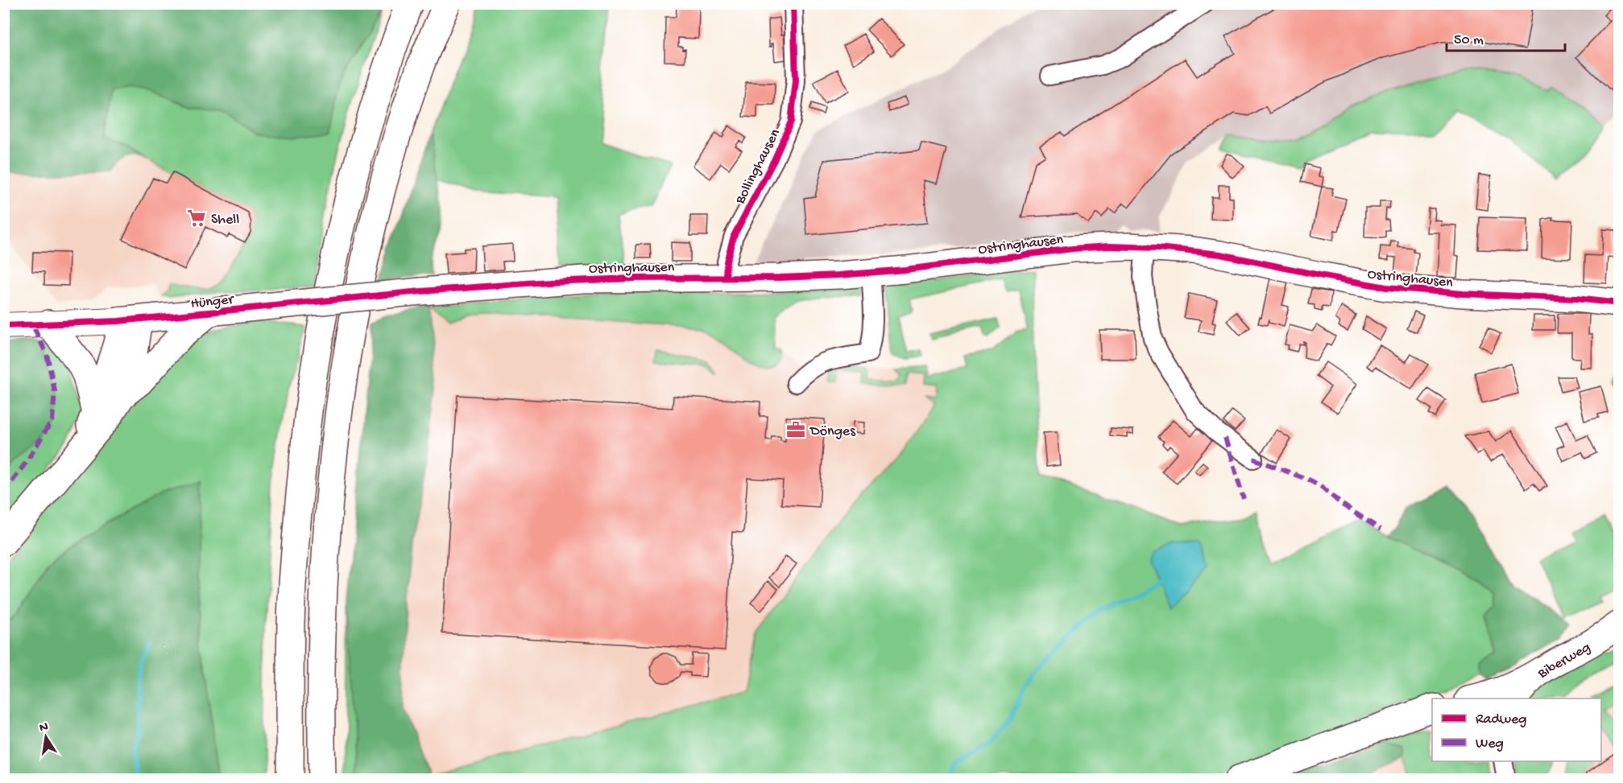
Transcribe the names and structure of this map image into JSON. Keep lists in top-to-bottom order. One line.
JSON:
{"streets":{"main road":["Ostringhausen","Hünger","Biberweg"],"street":["Bollinghausen"]},"crossings":[["Bollinghausen","Ostringhausen"],["Ostringhausen","Hünger"]],"places":{"supermarket":["Shell"],"office":["Dönges"]},"legend":["Radweg","Weg"],"scale_bar":"50 m","north":"top"}
